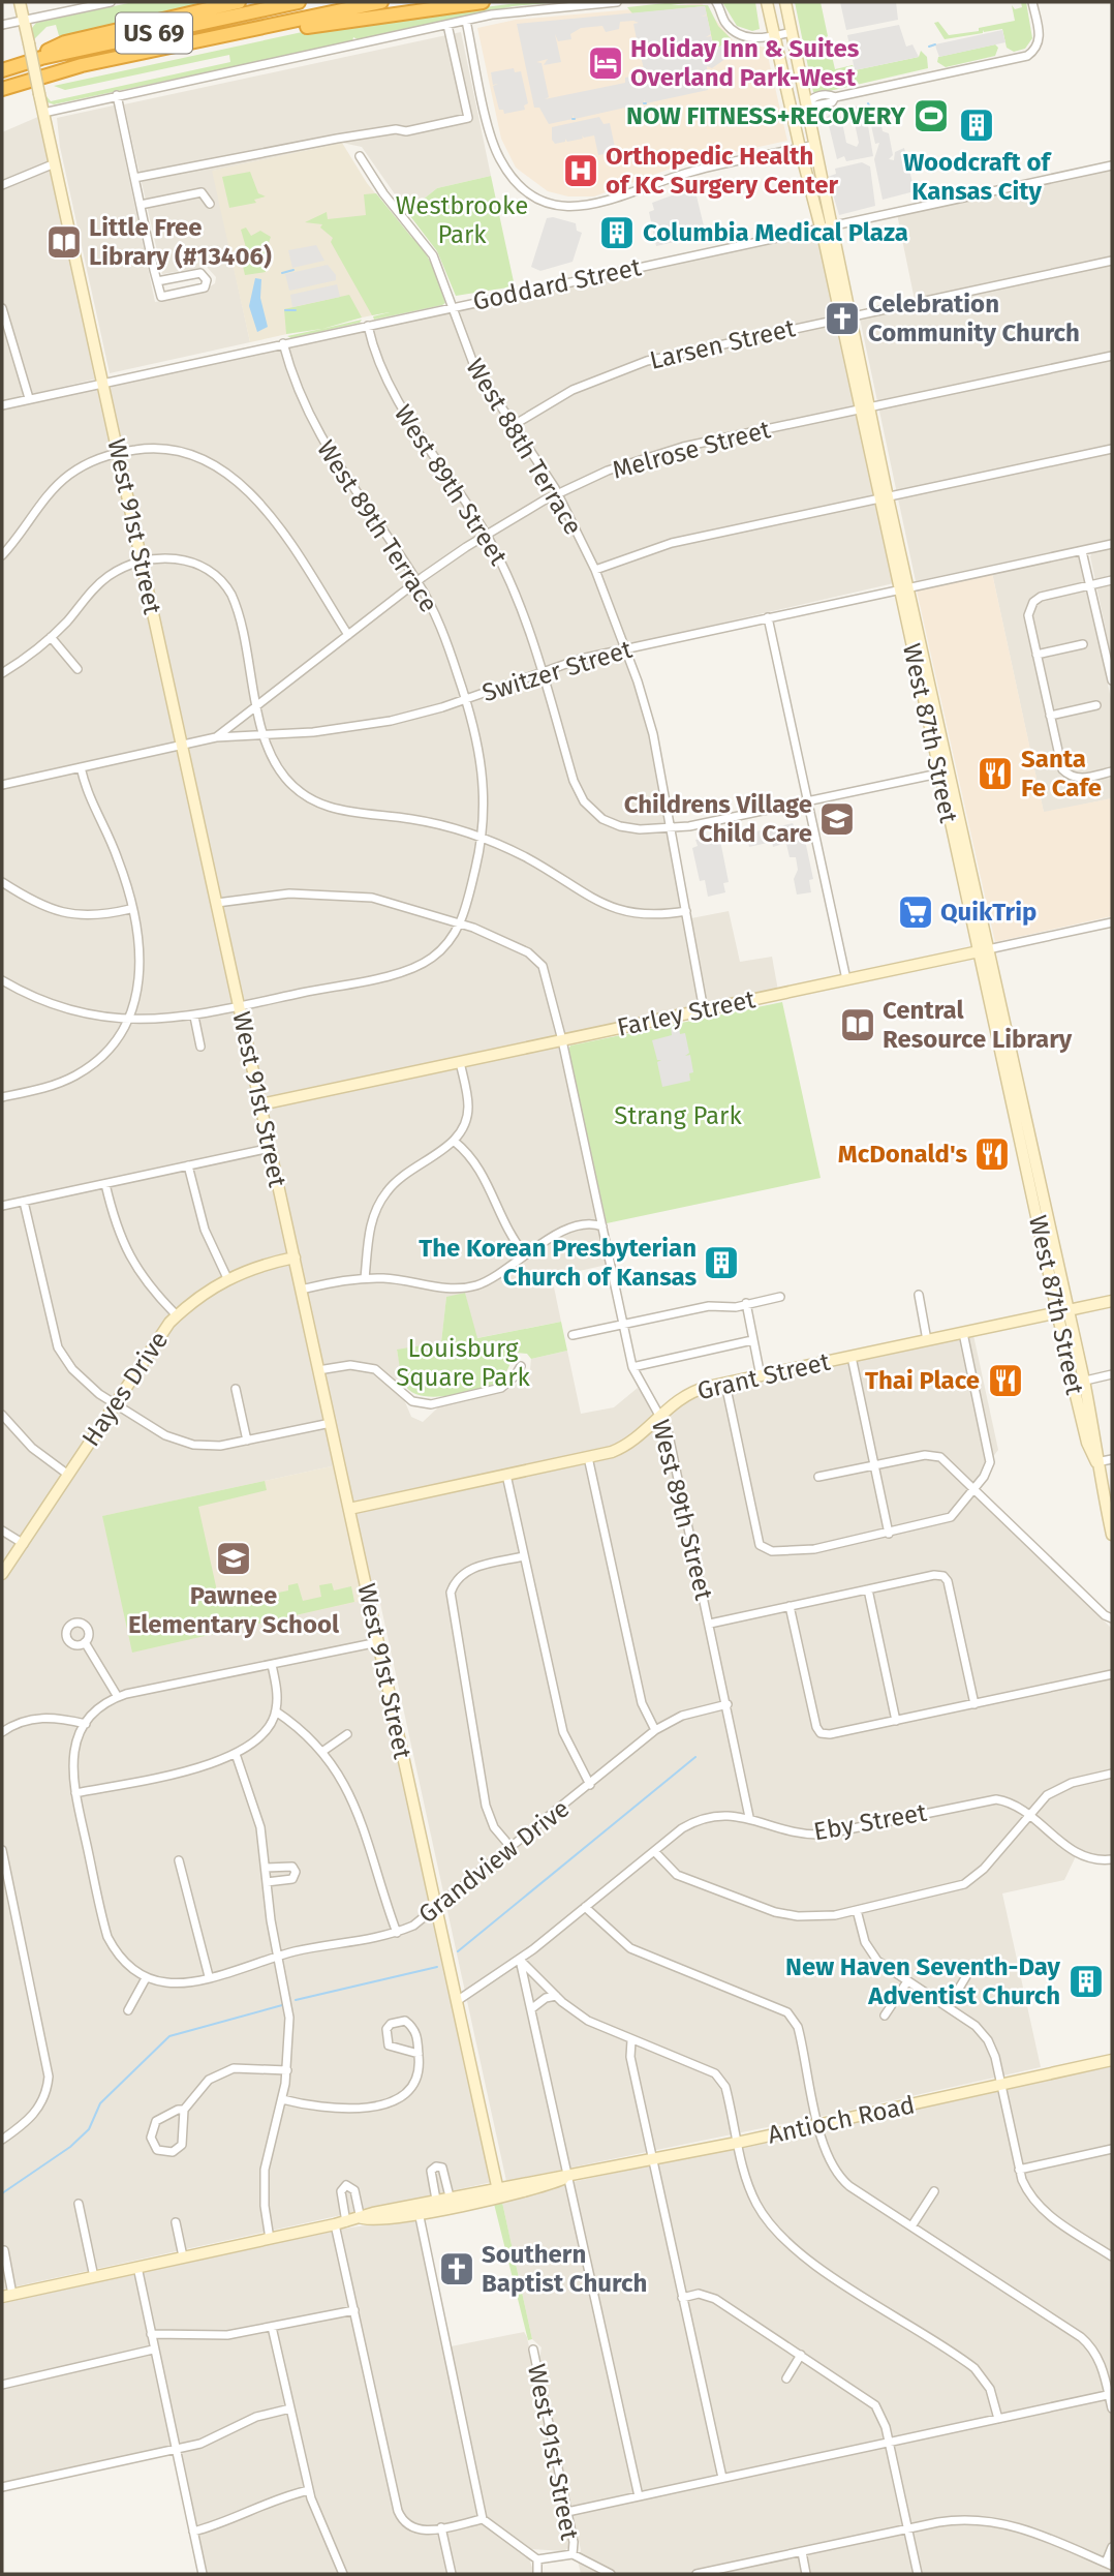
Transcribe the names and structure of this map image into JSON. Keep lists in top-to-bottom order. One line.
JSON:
{"streets":{"highway":["US 69"],"street":["Goddard Street","Larsen Street","West 88th Terrace","Melrose Street","West 89th Street","West 91st Street","West 89th Terrace","Switzer Street","West 87th Street","Farley Street","Grant Street","Hayes Drive","Eby Street","Grandview Drive","Antioch Road"]},"crossings":[["Goddard Street","West 88th Terrace"],["Goddard Street","West 89th Street"],["Goddard Street","West 91st Street"],["Goddard Street","West 89th Terrace"],["Goddard Street","West 87th Street"],["Larsen Street","West 88th Terrace"],["Larsen Street","West 87th Street"],["West 88th Terrace","Melrose Street"],["West 88th Terrace","West 89th Street"],["West 88th Terrace","Switzer Street"],["West 88th Terrace","Farley Street"],["Melrose Street","West 89th Street"],["Melrose Street","West 89th Terrace"],["Melrose Street","Switzer Street"],["Melrose Street","West 87th Street"],["West 89th Street","West 91st Street"],["West 89th Street","West 89th Terrace"],["West 89th Street","Switzer Street"],["West 89th Street","West 87th Street"],["West 89th Street","Farley Street"],["West 89th Street","Grant Street"],["West 89th Street","Eby Street"],["West 89th Street","Grandview Drive"],["West 91st Street","Switzer Street"],["West 91st Street","Farley Street"],["West 91st Street","Grant Street"],["West 91st Street","Hayes Drive"],["West 91st Street","Eby Street"],["West 91st Street","Grandview Drive"],["West 91st Street","Antioch Road"],["West 89th Terrace","Switzer Street"],["Switzer Street","West 87th Street"],["West 87th Street","Farley Street"],["West 87th Street","Grant Street"]],"parks":["Westbrooke Park","Strang Park","Louisburg Square Park"],"places":{"hotel":["Holiday Inn & Suites Overland Park-West"],"sports":["NOW FITNESS+RECOVERY"],"building":["Woodcraft of Kansas City","Columbia Medical Plaza","The Korean Presbyterian Church of Kansas","New Haven Seventh-Day Adventist Church"],"hospital":["Orthopedic Health of KC Surgery Center"],"library":["Little Free Library (#13406)","Central Resource Library"],"church":["Celebration Community Church","Southern Baptist Church"],"restaurant":["Santa Fe Cafe","McDonald's","Thai Place"],"school or university":["Childrens Village Child Care","Pawnee Elementary School"],"supermarket":["QuikTrip"]}}
